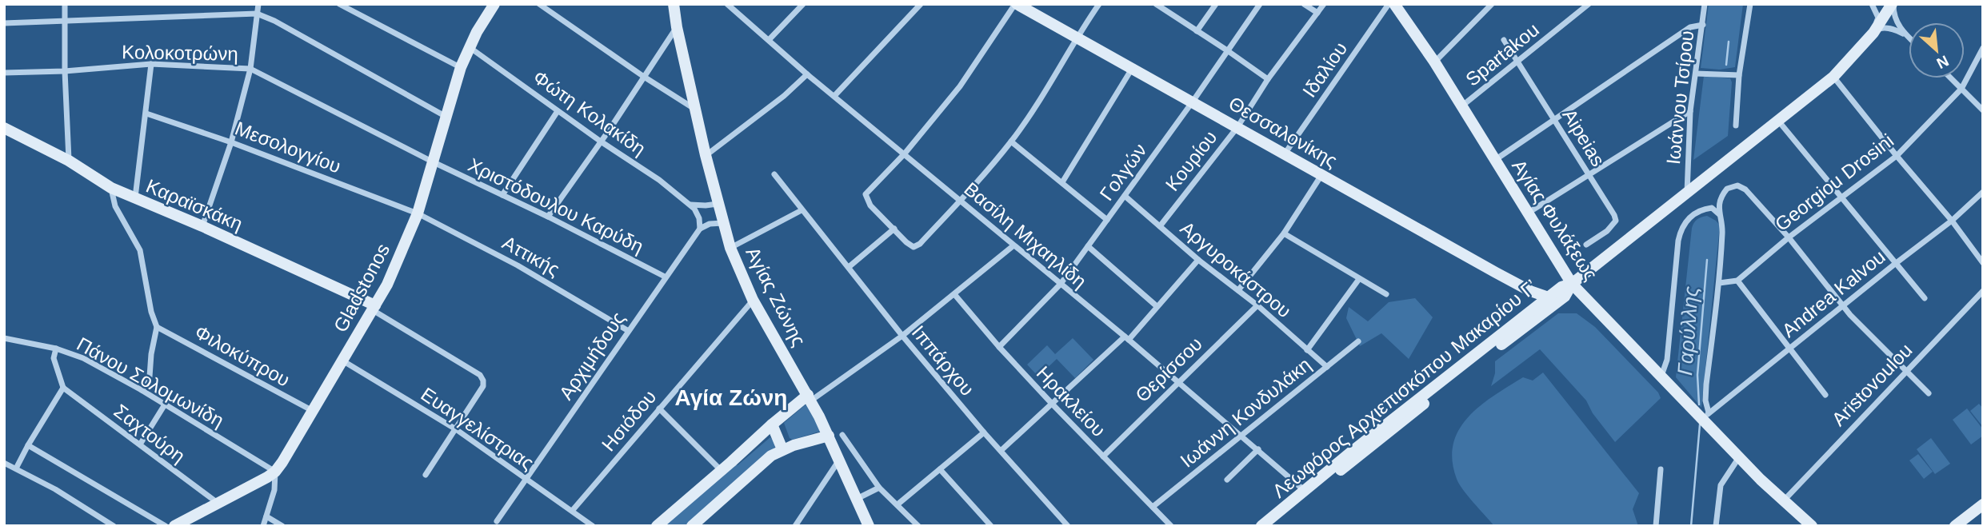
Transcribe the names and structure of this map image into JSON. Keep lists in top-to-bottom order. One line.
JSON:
{"streets":{"main road":["Θεσσαλονίκης","Καραϊσκάκη","Αγίας Φυλάξεως","Gladstonos","Αγίας Ζώνης","Λεωφόρος Αρχιεπισκόπου Μακαρίου Γ’"],"street":["Κολοκοτρώνη","Spartakou","Ιδαλίου","Ιωάννου Τσίρου","Φώτη Κολακίδη","Aipeias","Μεσολογγίου","Κουρίου","Γολγών","Georgiou Drosini","Χριστόδουλου Καρύδη","Βασίλη Μιχαηλίδη","Αττικής","Αργυροκάστρου","Andrea Kalvou","Φιλοκύπρου","Αρχιμήδους","Ιππάρχου","Θερίσσου","Πάνου Σολομωνίδη","Aristovoulou","Ηρακλείου","Ιωάννη Κονδυλάκη","Ησιόδου","Ευαγγελίστριας","Σαχτούρη"]},"crossings":[["Κολοκοτρώνη","Χριστόδουλου Καρύδη"],["Κολοκοτρώνη","Gladstonos"],["Spartakou","Aipeias"],["Spartakou","Αγίας Φυλάξεως"],["Ιδαλίου","Θεσσαλονίκης"],["Ιωάννου Τσίρου","Λεωφόρος Αρχιεπισκόπου Μακαρίου Γ’"],["Φώτη Κολακίδη","Gladstonos"],["Φώτη Κολακίδη","Αρχιμήδους"],["Θεσσαλονίκης","Κουρίου"],["Θεσσαλονίκης","Γολγών"],["Θεσσαλονίκης","Λεωφόρος Αρχιεπισκόπου Μακαρίου Γ’"],["Μεσολογγίου","Αττικής"],["Μεσολογγίου","Gladstonos"],["Κουρίου","Αργυροκάστρου"],["Γολγών","Βασίλη Μιχαηλίδη"],["Γολγών","Αργυροκάστρου"],["Γολγών","Ηρακλείου"],["Καραϊσκάκη","Gladstonos"],["Χριστόδουλου Καρύδη","Gladstonos"],["Χριστόδουλου Καρύδη","Αρχιμήδους"],["Αγίας Φυλάξεως","Andrea Kalvou"],["Αγίας Φυλάξεως","Aristovoulou"],["Αγίας Φυλάξεως","Λεωφόρος Αρχιεπισκόπου Μακαρίου Γ’"],["Βασίλη Μιχαηλίδη","Θερίσσου"],["Βασίλη Μιχαηλίδη","Λεωφόρος Αρχιεπισκόπου Μακαρίου Γ’"],["Βασίλη Μιχαηλίδη","Ιωάννη Κονδυλάκη"],["Αττικής","Gladstonos"],["Αττικής","Αρχιμήδους"],["Αργυροκάστρου","Θερίσσου"],["Αργυροκάστρου","Ιωάννη Κονδυλάκη"],["Gladstonos","Φιλοκύπρου"],["Gladstonos","Πάνου Σολομωνίδη"],["Gladstonos","Ευαγγελίστριας"],["Gladstonos","Σαχτούρη"],["Αγίας Ζώνης","Ησιόδου"],["Αρχιμήδους","Ευαγγελίστριας"],["Θερίσσου","Ηρακλείου"],["Ηρακλείου","Ιωάννη Κονδυλάκη"],["Ησιόδου","Ευαγγελίστριας"]],"districts":["Αγία Ζώνη"],"water":["Γαρύλλης"],"north":"bottom right"}
